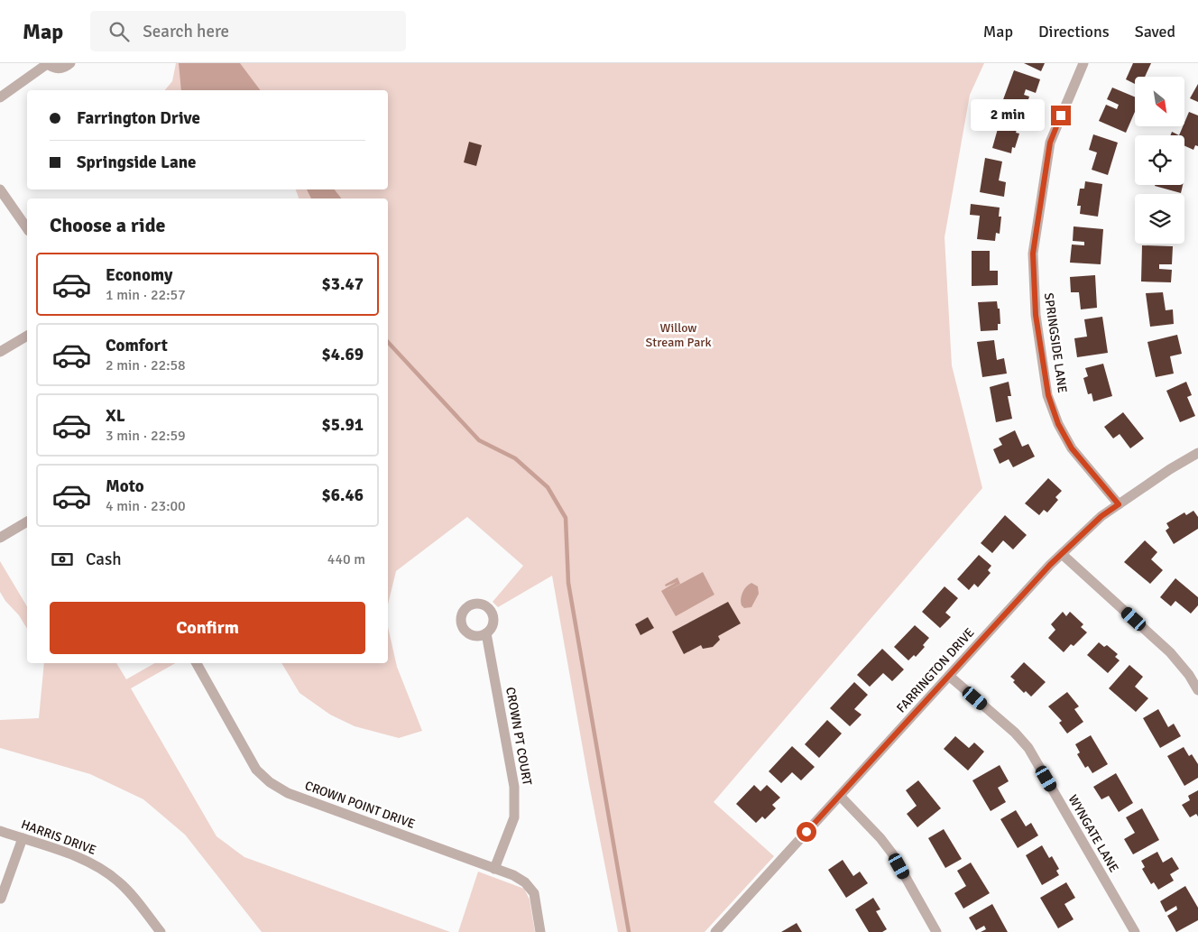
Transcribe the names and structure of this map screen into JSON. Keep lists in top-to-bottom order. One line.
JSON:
{"streets":{"street":["SPRINGSIDE LANE","FARRINGTON DRIVE","CROWN PT COURT","CROWN POINT DRIVE","WYNGATE LANE","HARRIS DRIVE"]},"crossings":[["SPRINGSIDE LANE","FARRINGTON DRIVE"],["FARRINGTON DRIVE","WYNGATE LANE"],["CROWN PT COURT","CROWN POINT DRIVE"]],"parks":["Willow Stream Park"],"north":"bottom right","page":{"header":"Map","search":"Search here","nav":["Map","Directions","Saved"],"banner":["Farrington Drive","Springside Lane"],"bubble":"2 min","heading":"Choose a ride","list":[{"name":"Economy","note":"1 min · 22:57","value":"$3.47"},{"name":"Comfort","note":"2 min · 22:58","value":"$4.69"},{"name":"XL","note":"3 min · 22:59","value":"$5.91"},{"name":"Moto","note":"4 min · 23:00","value":"$6.46"}],"pay":["Cash","440 m"],"buttons":"Confirm"}}
